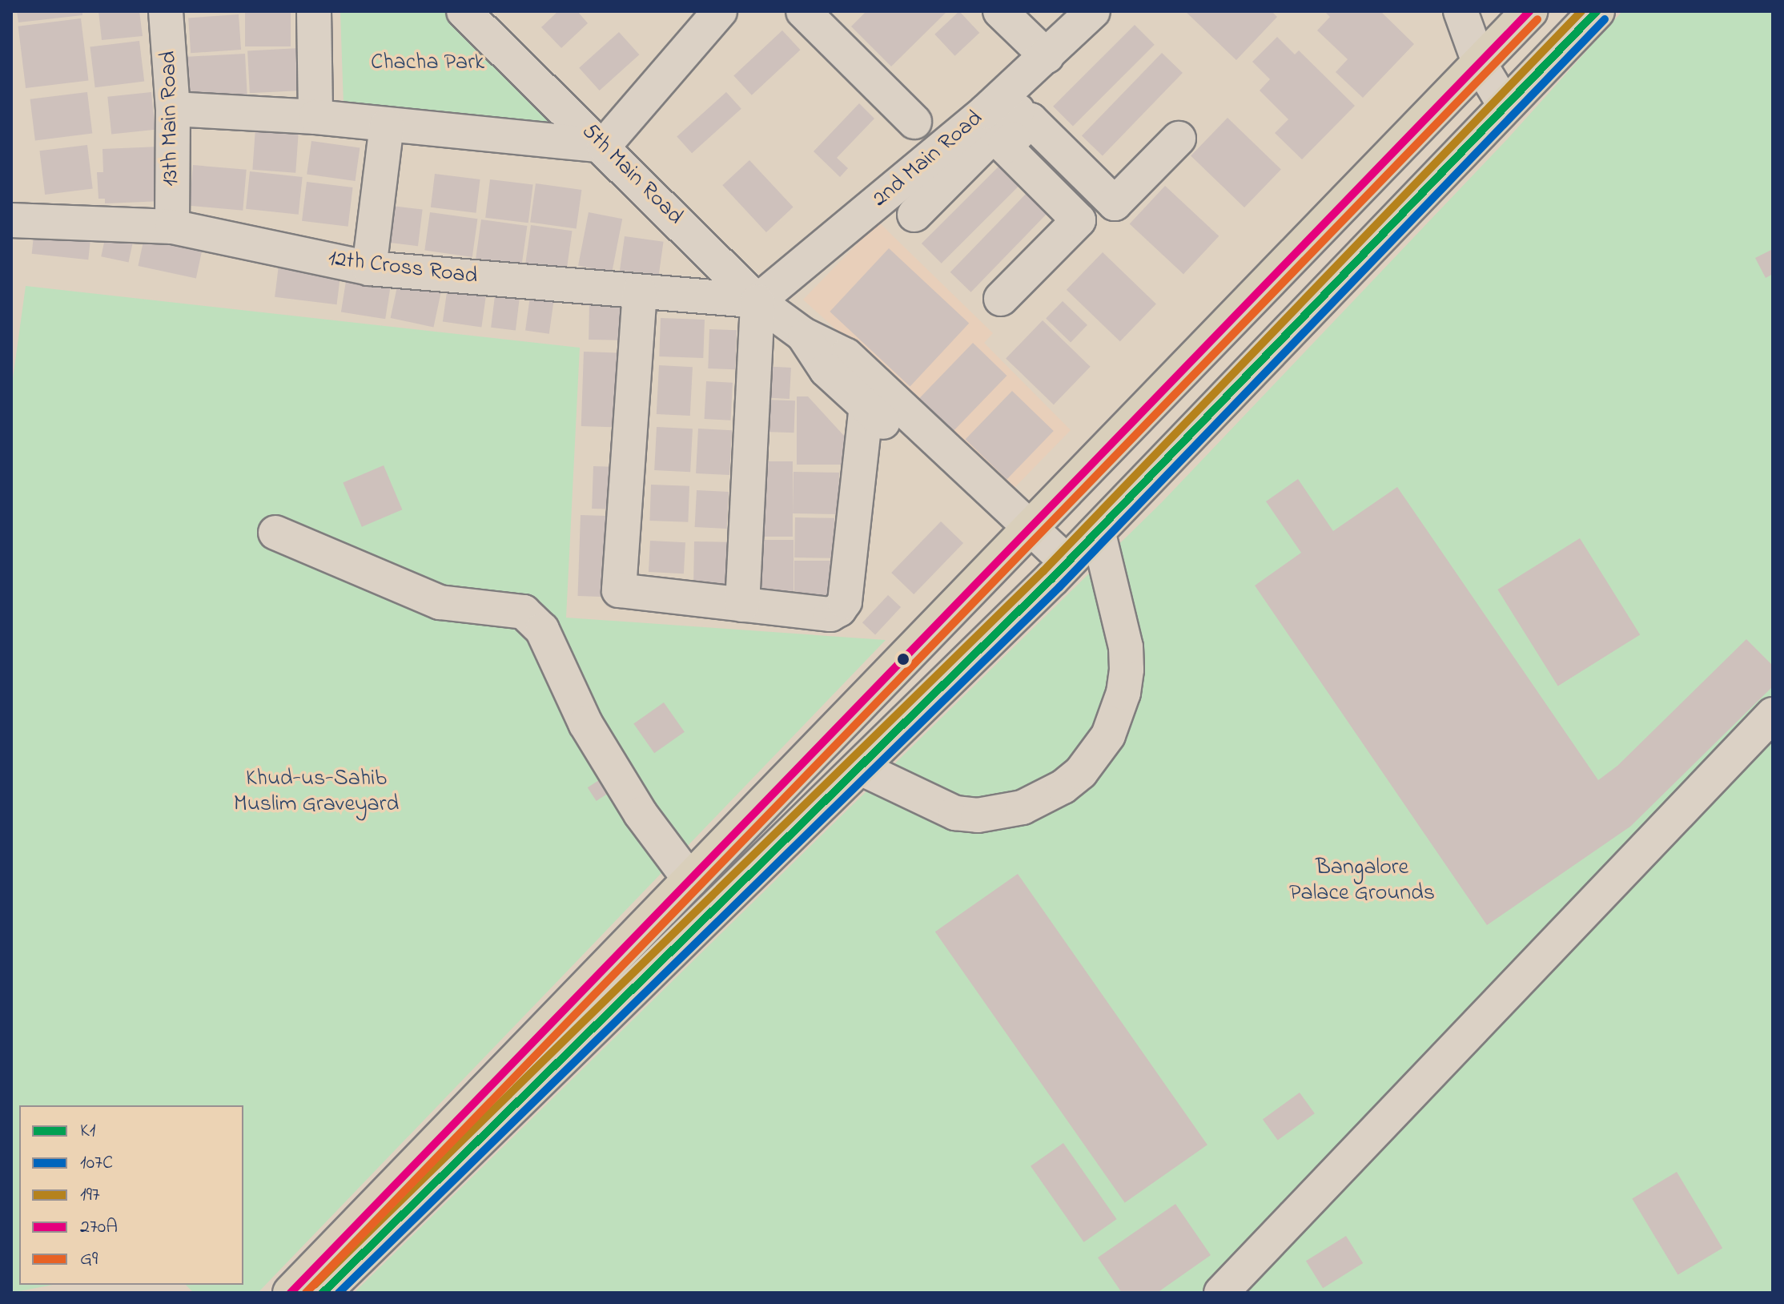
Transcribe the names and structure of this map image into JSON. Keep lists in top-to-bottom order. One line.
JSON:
{"streets":{"street":["13th Main Road","2nd Main Road","5th Main Road","12th Cross Road"]},"crossings":[["13th Main Road","12th Cross Road"],["2nd Main Road","5th Main Road"],["2nd Main Road","12th Cross Road"],["5th Main Road","12th Cross Road"]],"parks":["Chacha Park","Khud-us-Sahib Muslim Graveyard","Bangalore Palace Grounds"],"lines":["transit line K1","transit line 197","transit line 270A","transit line 107C","transit line G9"],"legend":["K1","107C","197","270A","G9"]}
